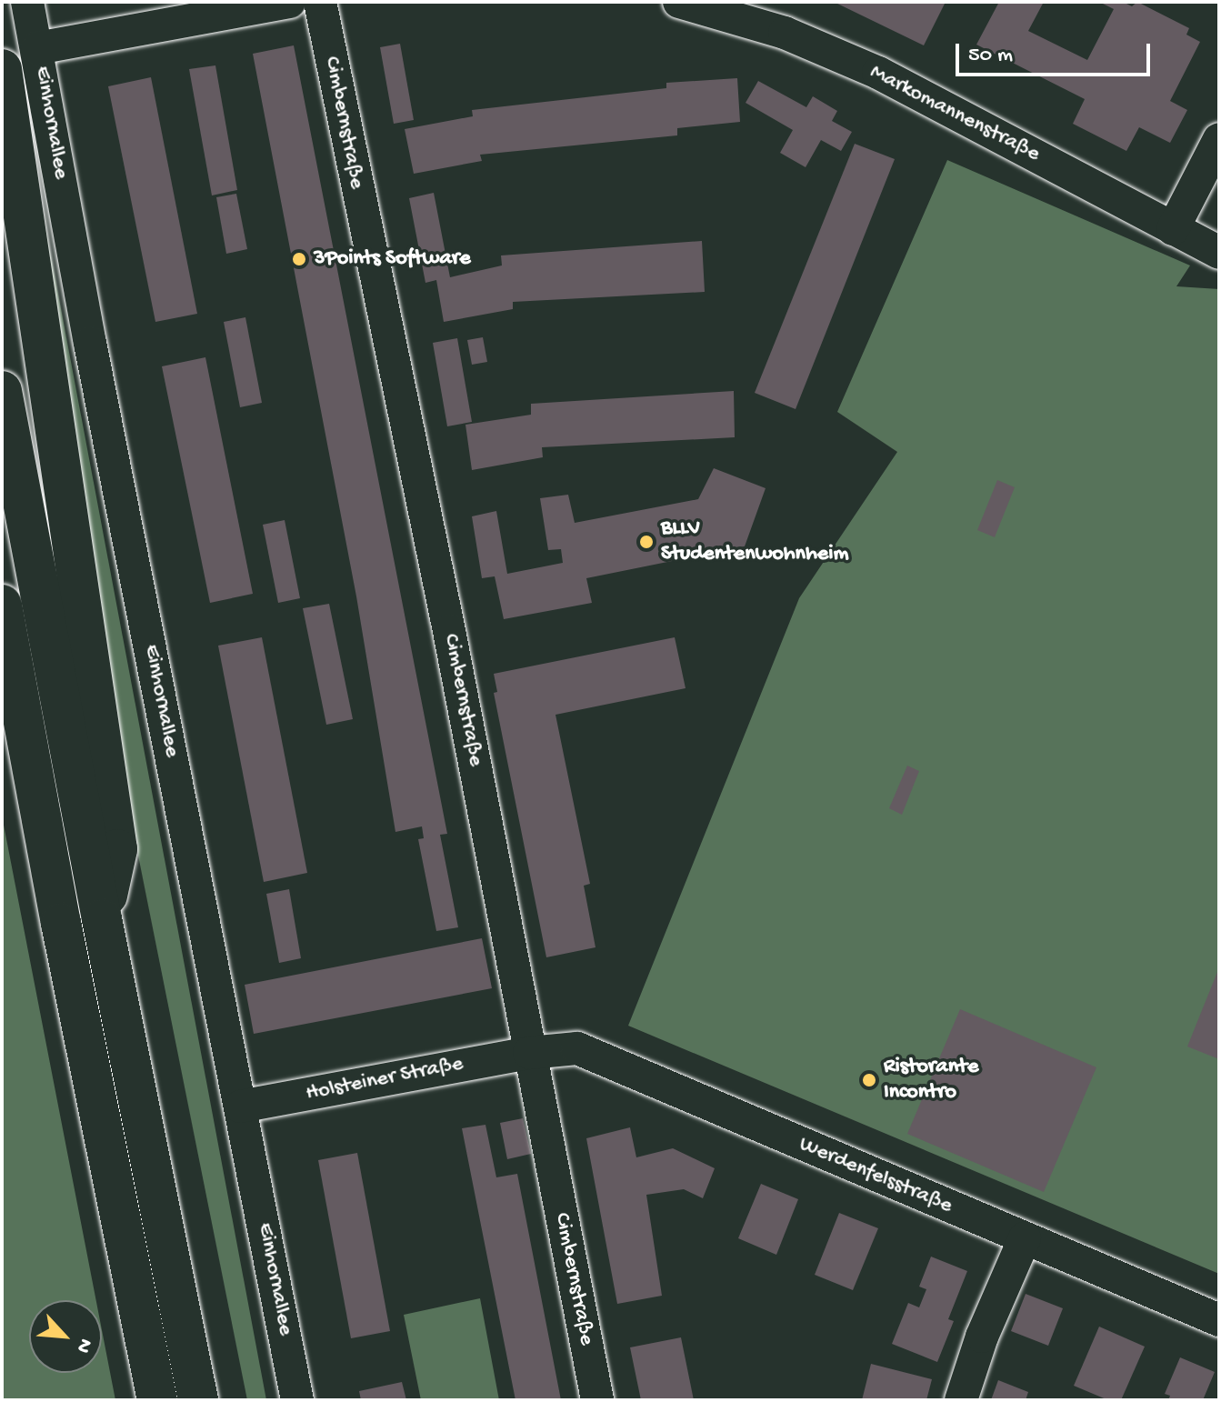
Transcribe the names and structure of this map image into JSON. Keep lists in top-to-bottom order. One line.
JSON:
{"streets":{"street":["Markomannenstraße","Einhornallee","Cimbernstraße","Holsteiner Straße","Werdenfelsstraße"]},"crossings":[["Einhornallee","Holsteiner Straße"],["Cimbernstraße","Holsteiner Straße"],["Cimbernstraße","Werdenfelsstraße"],["Holsteiner Straße","Werdenfelsstraße"]],"places":["3Points Software","BLLV Studentenwohnheim","Ristorante Incontro"],"scale_bar":"50 m","north":"bottom right"}
